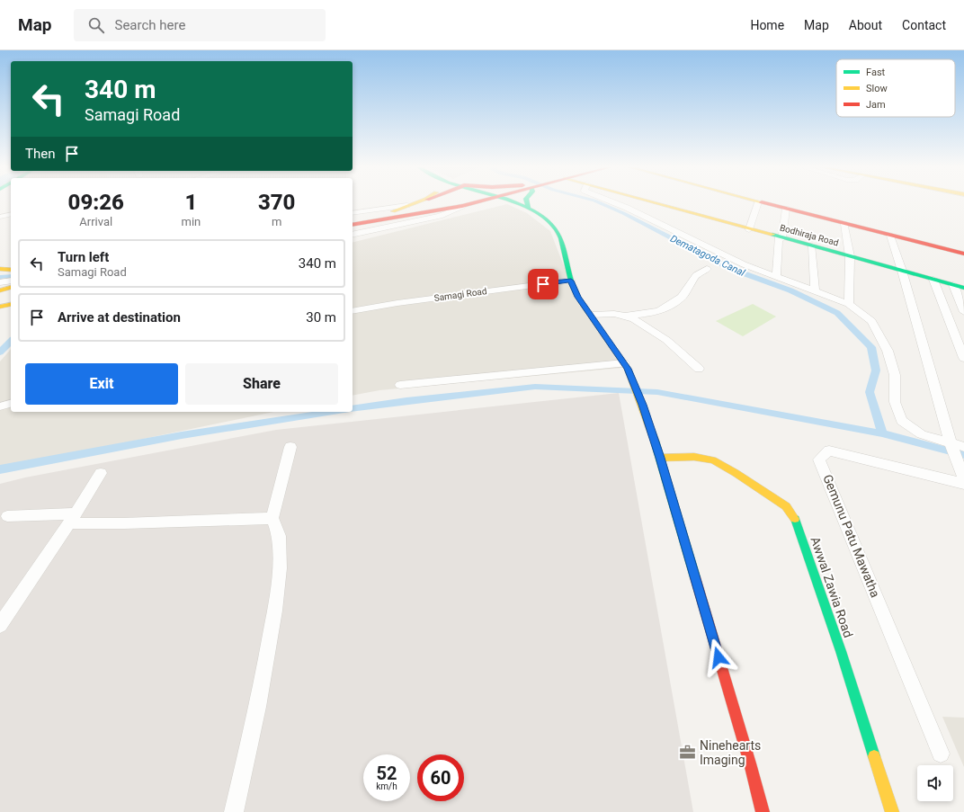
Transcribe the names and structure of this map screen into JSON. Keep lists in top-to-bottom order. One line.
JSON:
{"streets":{"main road":["Bodhiraja Road","Awwal Zawia Road"],"street":["Samagi Road","Gemunu Patu Mawatha"]},"water":["Dematagoda Canal"],"places":{"office":["Ninehearts Imaging"]},"legend":["Fast","Slow","Jam"],"page":{"header":"Map","search":"Search here","nav":["Home","Map","About","Contact"],"turn":["340 m","Samagi Road"],"then":"Then","eta":["09:26","Arrival","1","min","370","m"],"list":[{"name":"Turn left","note":"Samagi Road","value":"340 m"},{"name":"Arrive at destination","value":"30 m"}],"buttons":["Exit","Share"],"speed":"52 km/h","limit":"60"}}
